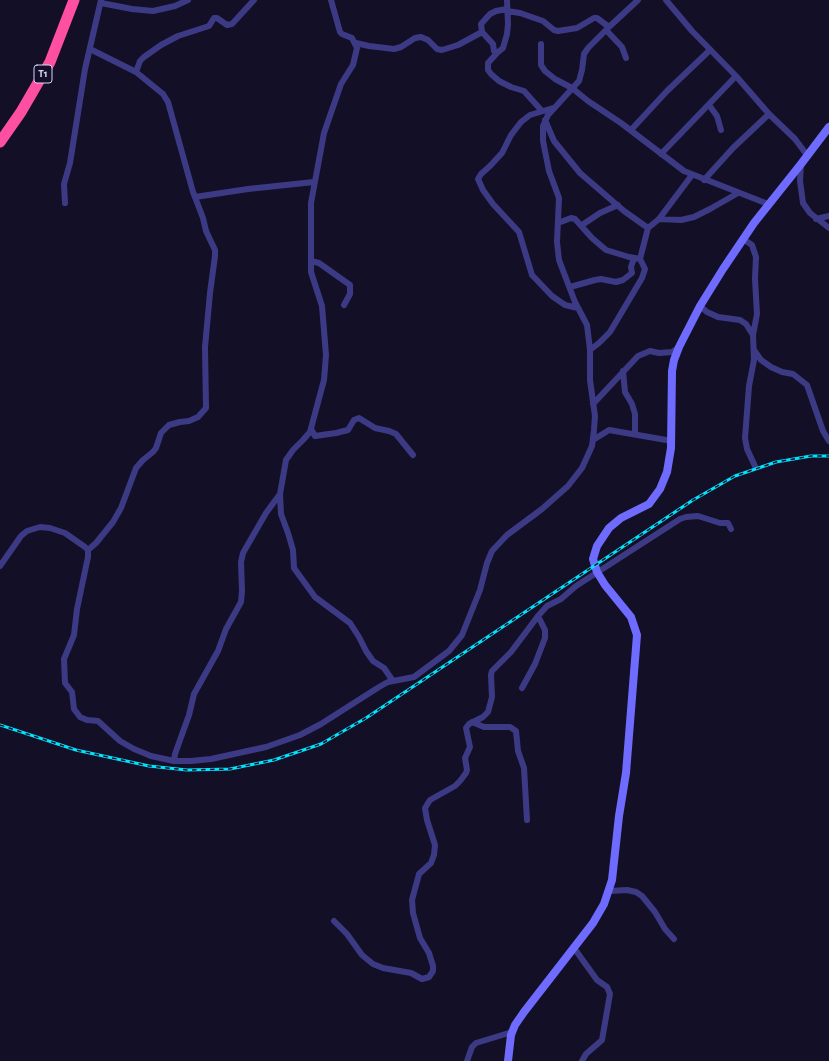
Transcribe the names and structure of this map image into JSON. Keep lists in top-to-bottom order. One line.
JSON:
{"streets":{"highway":["T1"]}}
